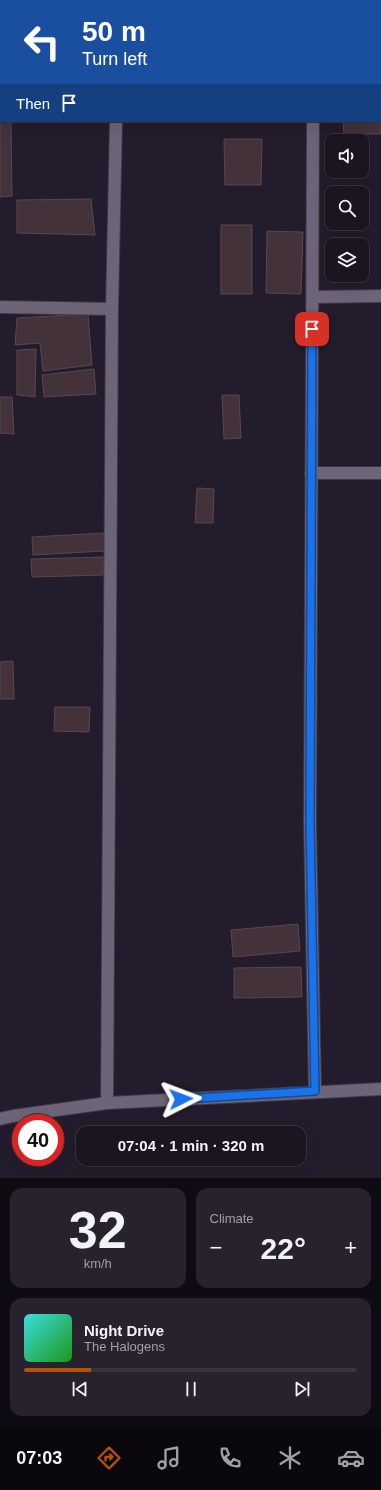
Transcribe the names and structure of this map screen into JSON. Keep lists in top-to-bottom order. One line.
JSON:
{"page":{"turn":["50 m","Turn left"],"then":"Then","limit":"40","trip":"07:04 · 1 min · 320 m","tile":[["32","km/h"],"Climate"],"heat":["−","22°","+"],"song":["Night Drive","The Halogens"],"tabs":"07:03"}}
